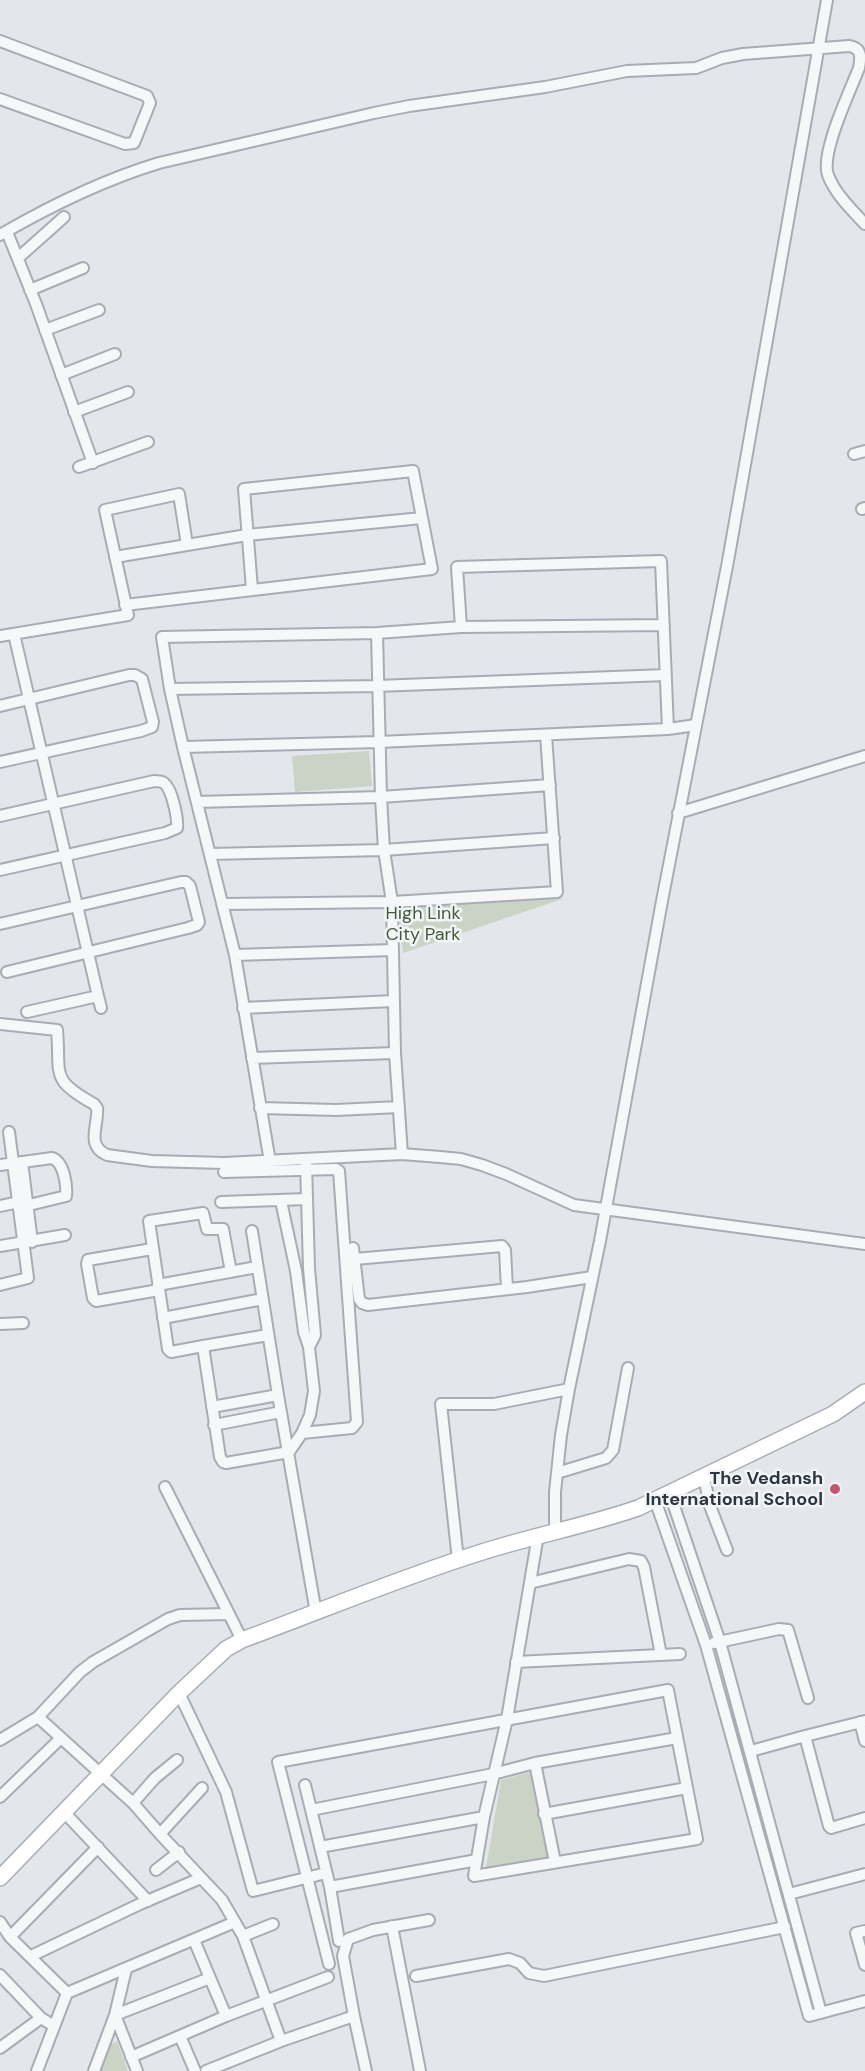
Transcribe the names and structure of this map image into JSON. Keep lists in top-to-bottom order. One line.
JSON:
{"parks":["High Link City Park"],"places":["The Vedansh International School"]}
